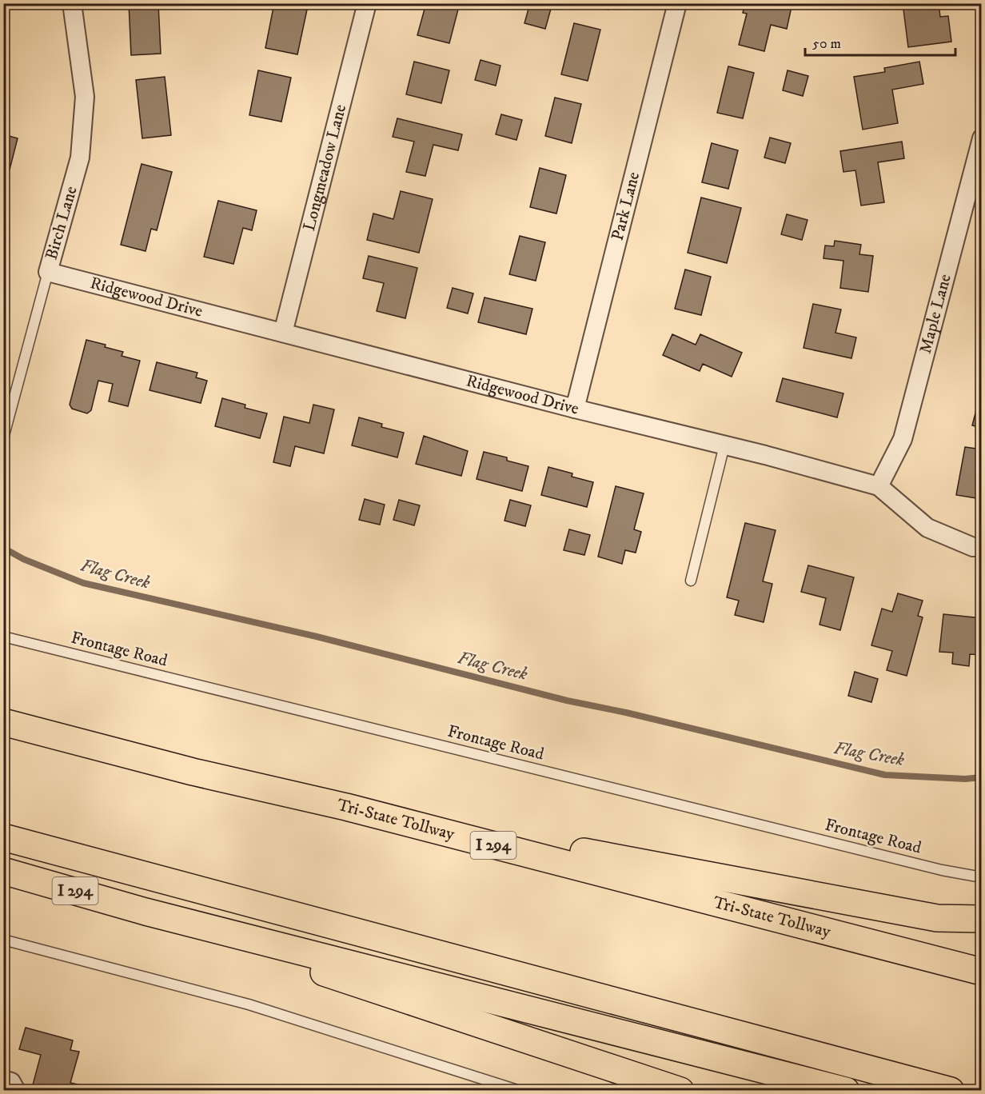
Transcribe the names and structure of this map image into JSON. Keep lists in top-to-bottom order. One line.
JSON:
{"streets":{"highway":["Tri-State Tollway","I 294"],"street":["Longmeadow Lane","Park Lane","Birch Lane","Ridgewood Drive","Maple Lane"],"lane":["Frontage Road"]},"crossings":[["Longmeadow Lane","Ridgewood Drive"],["Park Lane","Ridgewood Drive"],["Birch Lane","Ridgewood Drive"],["Ridgewood Drive","Maple Lane"]],"water":["Flag Creek"],"scale_bar":"50 m"}
